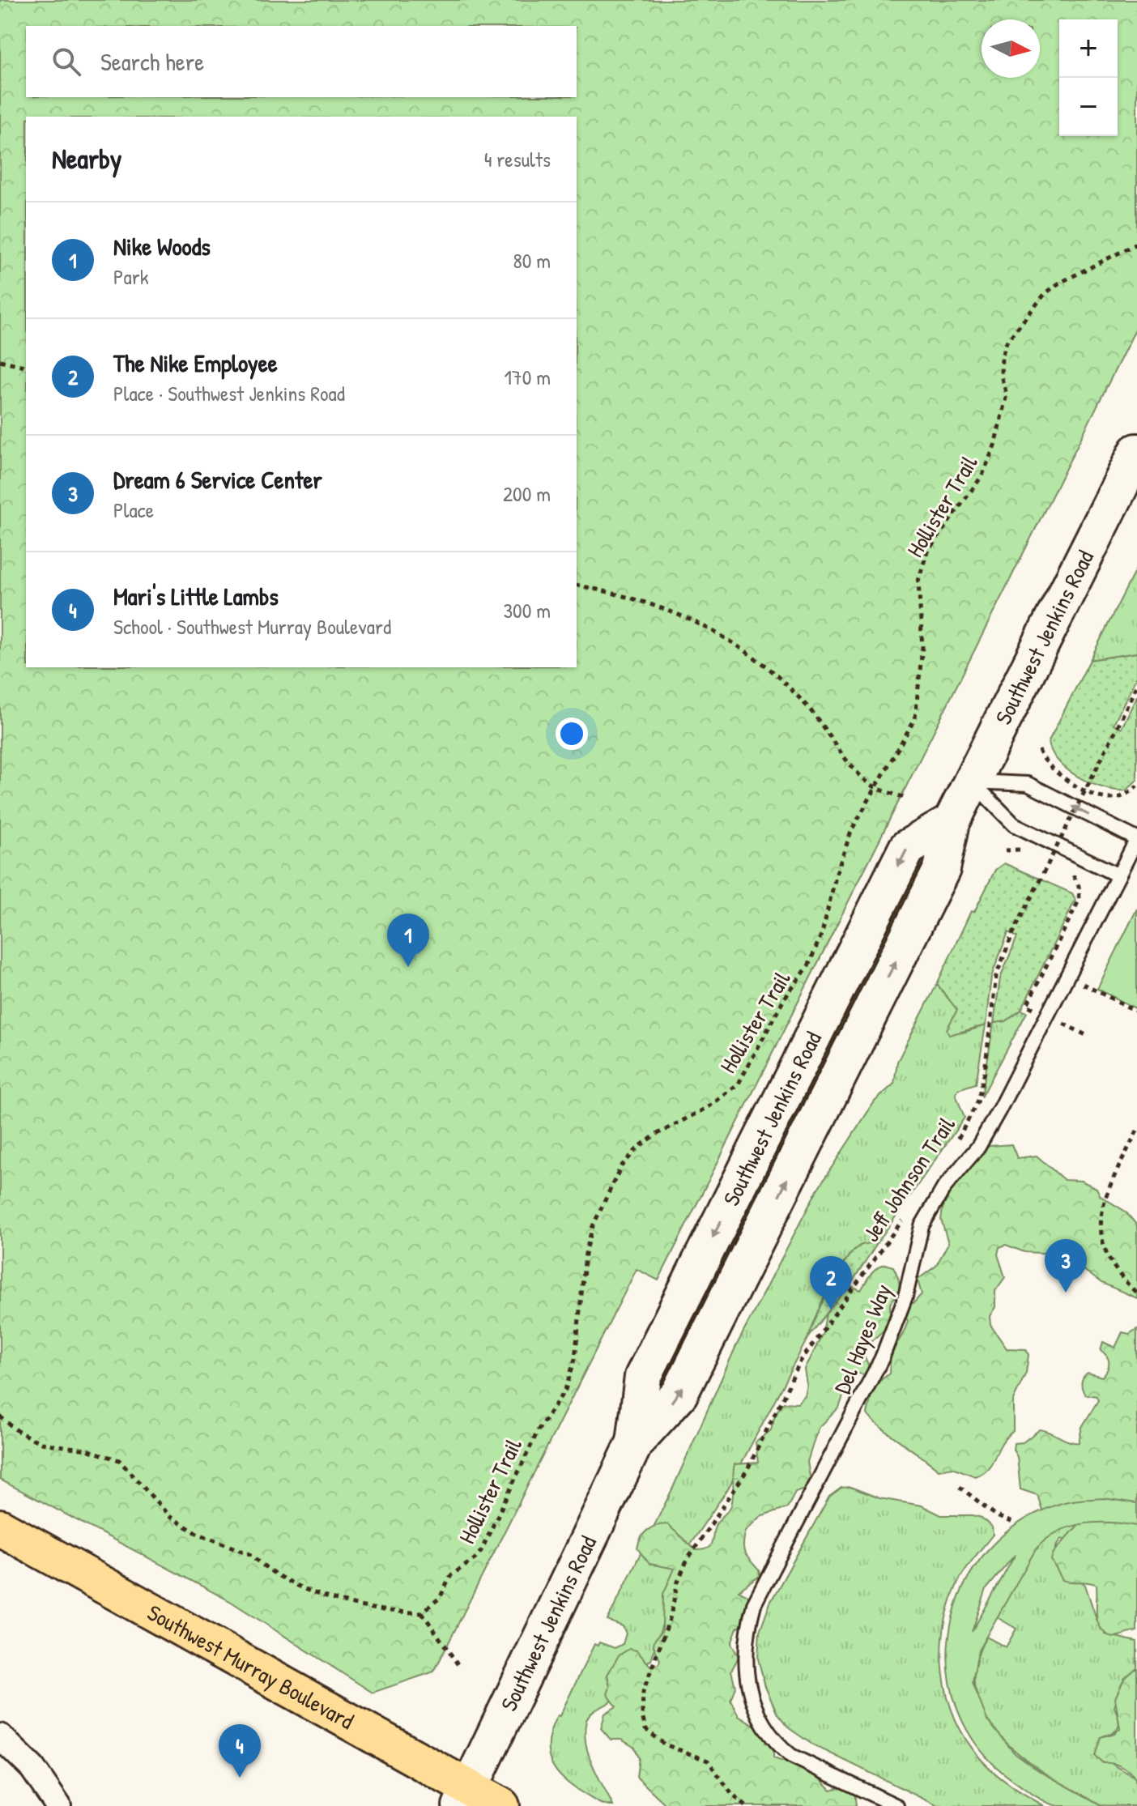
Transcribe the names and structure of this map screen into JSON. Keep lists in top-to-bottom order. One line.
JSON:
{"streets":{"main road":["Southwest Jenkins Road","Southwest Murray Boulevard"],"lane":["Del Hayes Way"],"path":["Hollister Trail","Jeff Johnson Trail"]},"crossings":[["Southwest Jenkins Road","Southwest Murray Boulevard"]],"north":"right","page":{"map_buttons":["+","−"],"search":"Search here","heading":["Nearby","4 results"],"list":[{"mark":"1","name":"Nike Woods","note":"Park","value":"80 m"},{"mark":"2","name":"The Nike Employee","note":"Place · Southwest Jenkins Road","value":"170 m"},{"mark":"3","name":"Dream 6 Service Center","note":"Place","value":"200 m"},{"mark":"4","name":"Mari's Little Lambs","note":"School · Southwest Murray Boulevard","value":"300 m"}],"pins":["1","3","2","4"]}}
